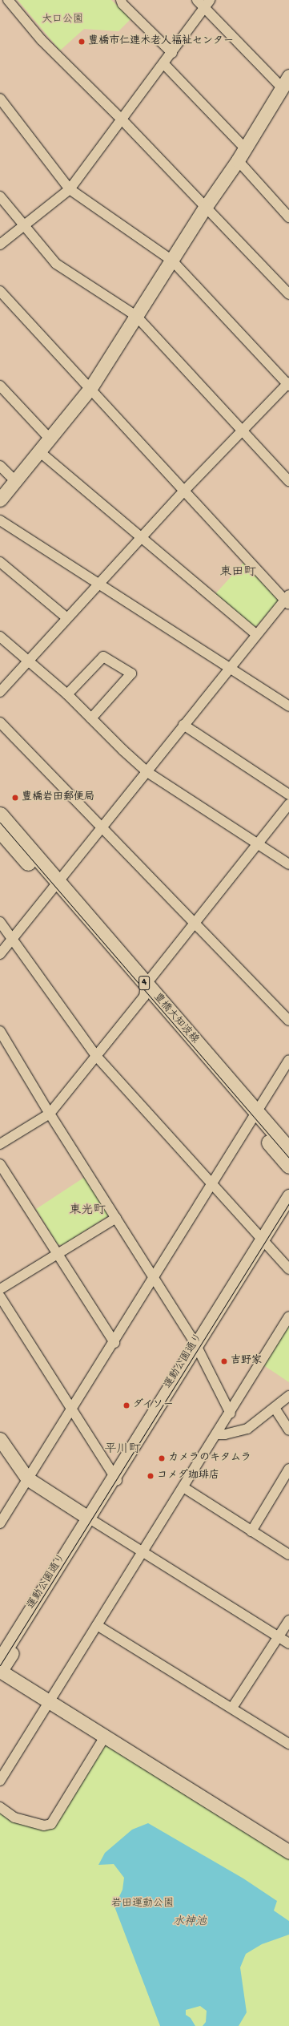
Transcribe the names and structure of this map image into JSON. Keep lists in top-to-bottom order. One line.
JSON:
{"streets":{"main road":["4","豊橋大知波線"],"street":["運動公園通り"]},"districts":["東田町","東光町","平川町"],"water":["水神池"],"parks":["大口公園","岩田運動公園"],"places":["豊橋市仁連木老人福祉センター","豊橋岩田郵便局","吉野家","ダイソー","カメラのキタムラ","コメダ珈琲店"]}
